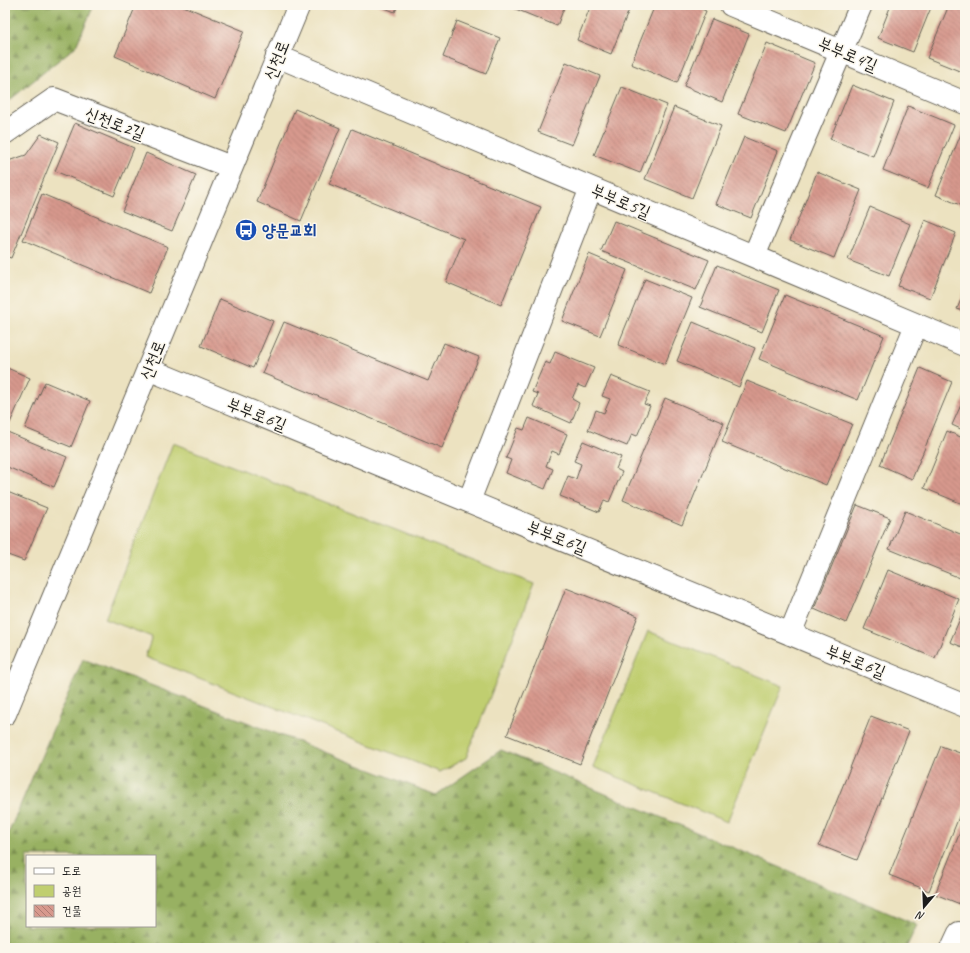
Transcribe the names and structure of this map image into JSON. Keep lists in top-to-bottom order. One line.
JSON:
{"streets":{"street":["부부로4길","신천로","신천로2길","부부로5길","부부로6길"]},"crossings":[["신천로","신천로2길"],["신천로","부부로5길"],["신천로","부부로6길"]],"places":{"bus stop":["양문교회"]},"legend":["도로","공원","건물"],"north":"bottom"}
